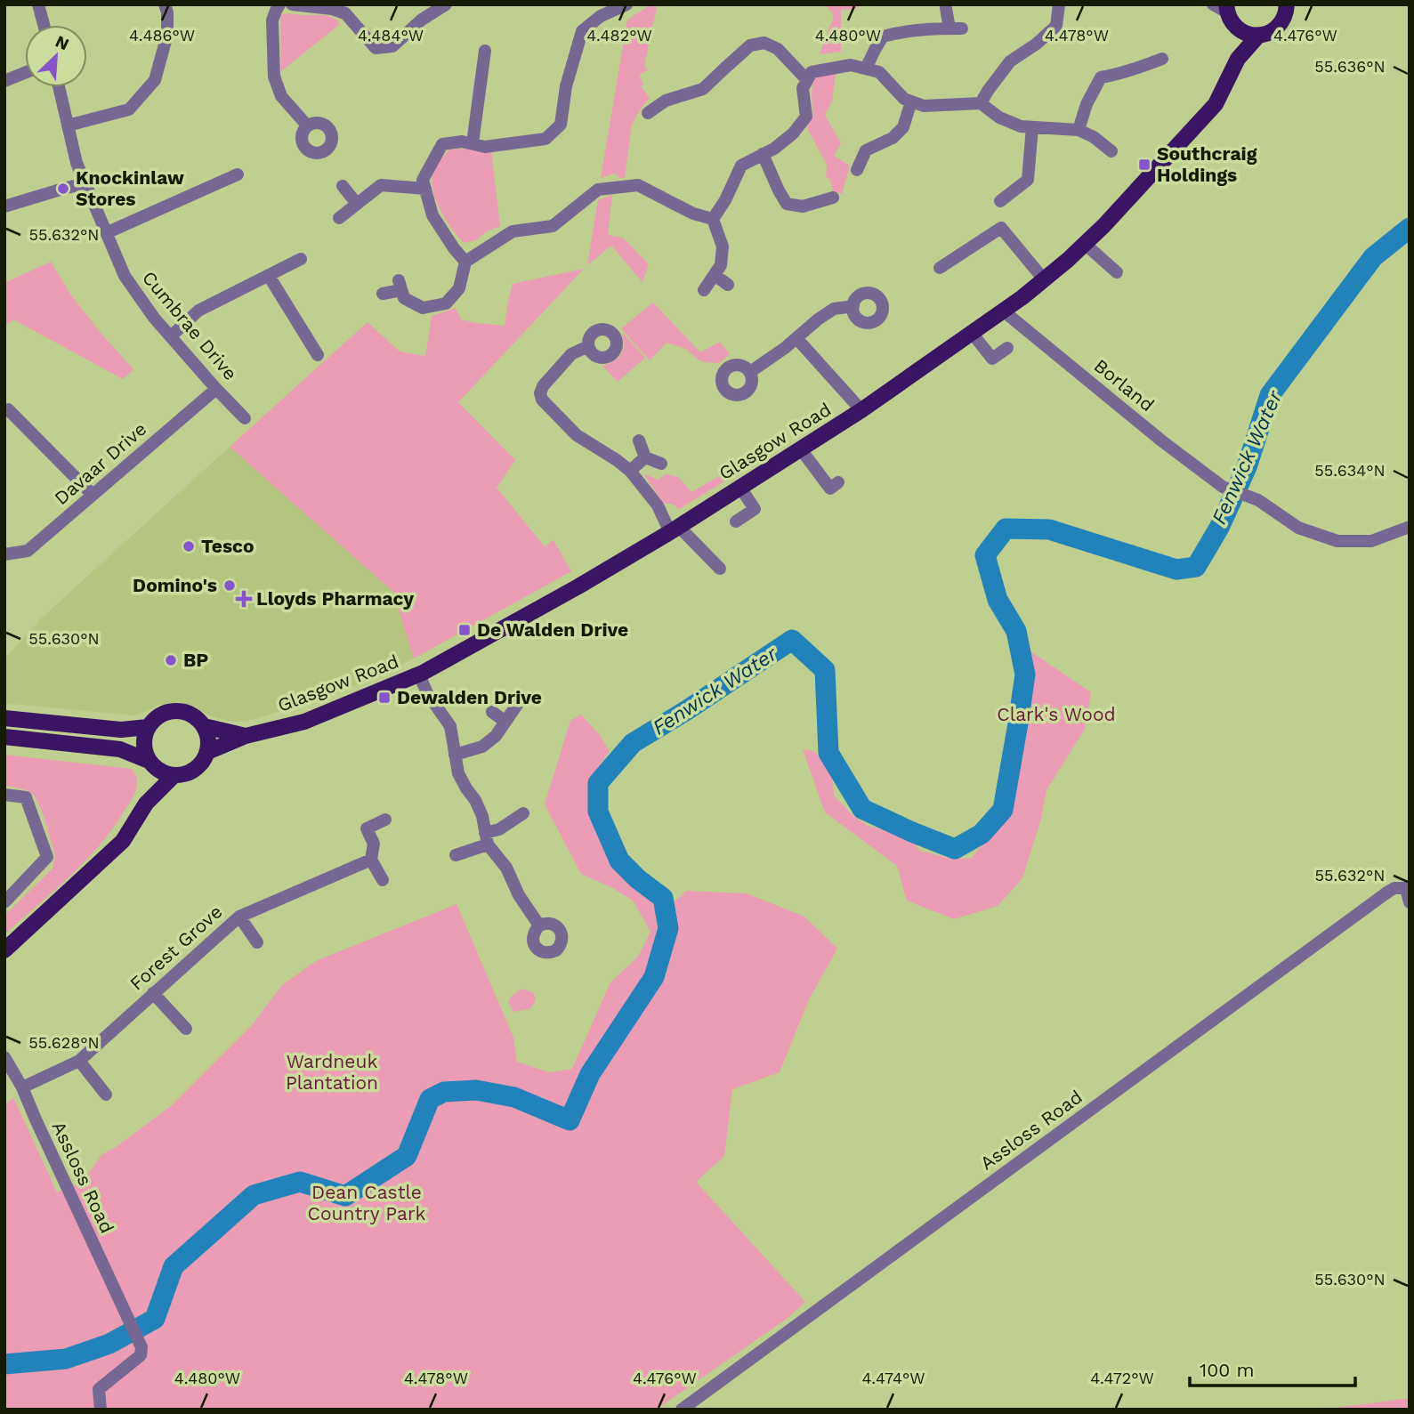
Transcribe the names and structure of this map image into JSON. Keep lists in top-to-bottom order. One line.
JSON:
{"streets":{"main road":["Glasgow Road"],"street":["Cumbrae Drive","Borland","Davaar Drive","Forest Grove","Assloss Road"]},"crossings":[["Cumbrae Drive","Davaar Drive"],["Borland","Glasgow Road"],["Forest Grove","Assloss Road"]],"water":["Fenwick Water"],"parks":["Clark's Wood","Wardneuk Plantation","Dean Castle Country Park"],"places":{"transit":["Southcraig Holdings","De Walden Drive","Dewalden Drive"],"other":["Knockinlaw Stores","Tesco","Domino's","BP"],"health":["Lloyds Pharmacy"]},"scale_bar":"100 m","north":"top right","coordinates":["4.486°W","4.484°W","4.482°W","4.480°W","4.478°W","4.476°W","55.636°N","55.632°N","55.634°N","55.630°N","55.628°N","4.474°W","4.472°W"]}
